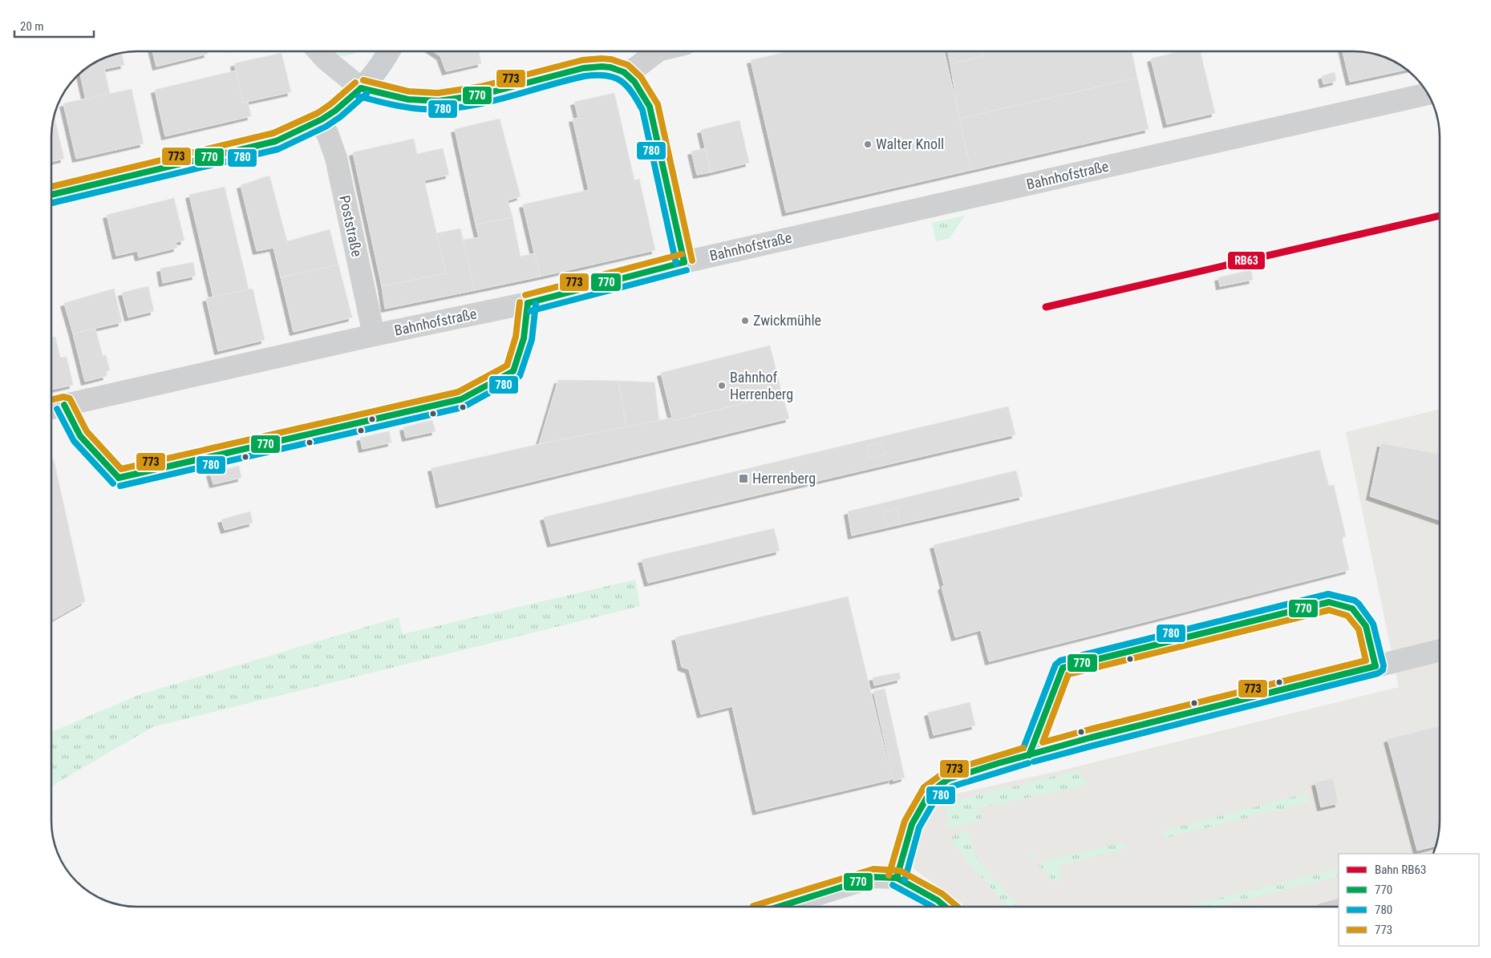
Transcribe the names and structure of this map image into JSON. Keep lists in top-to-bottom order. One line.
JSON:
{"streets":{"street":["Bahnhofstraße","Poststraße"]},"crossings":[["Bahnhofstraße","Poststraße"]],"places":{"other":["Walter Knoll","Zwickmühle","Bahnhof Herrenberg"],"transit":["Herrenberg"]},"lines":["transit line 773","transit line 770","transit line 780","rail line RB63"],"legend":["Bahn RB63","770","780","773"],"scale_bar":"20 m"}
